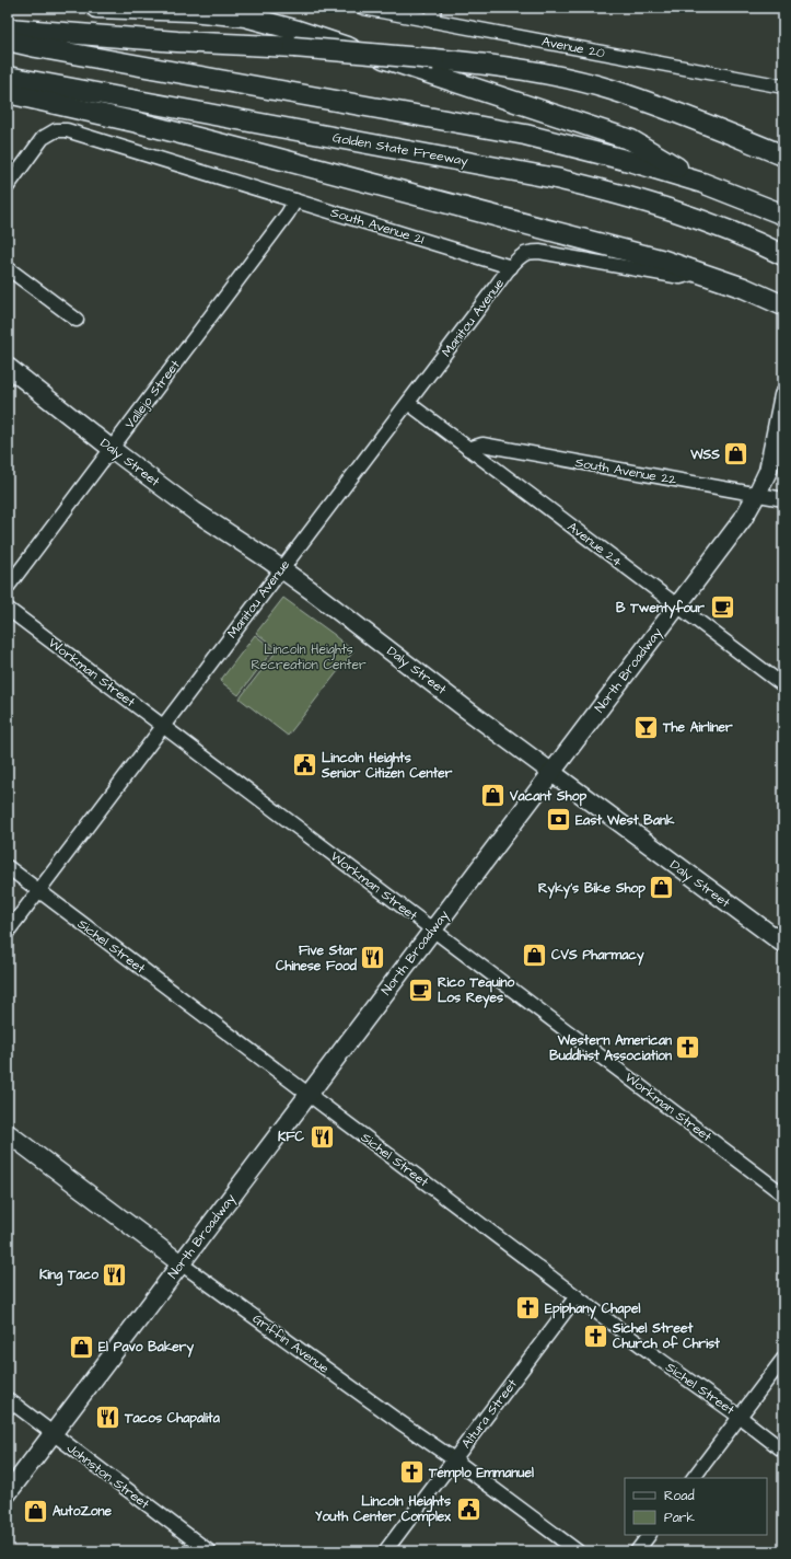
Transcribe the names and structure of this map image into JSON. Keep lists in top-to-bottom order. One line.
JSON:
{"streets":{"highway":["Golden State Freeway"],"main road":["Daly Street","North Broadway","Griffin Avenue"],"street":["Avenue 20","South Avenue 21","Manitou Avenue","Vallejo Street","South Avenue 22","Avenue 24","Workman Street","Sichel Street","Altura Street","Johnston Street"]},"crossings":[["South Avenue 21","Manitou Avenue"],["South Avenue 21","Vallejo Street"],["Manitou Avenue","Daly Street"],["Manitou Avenue","Avenue 24"],["Manitou Avenue","Workman Street"],["Manitou Avenue","Sichel Street"],["Vallejo Street","Daly Street"],["Daly Street","North Broadway"],["South Avenue 22","Avenue 24"],["South Avenue 22","North Broadway"],["Avenue 24","North Broadway"],["North Broadway","Workman Street"],["North Broadway","Sichel Street"],["North Broadway","Griffin Avenue"],["North Broadway","Johnston Street"],["Sichel Street","Altura Street"],["Griffin Avenue","Altura Street"]],"parks":["Lincoln Heights Recreation Center"],"places":{"shop":["WSS","Vacant Shop","Ryky's Bike Shop","CVS Pharmacy","El Pavo Bakery","AutoZone"],"cafe":["B Twentyfour","Rico Tequino Los Reyes"],"bar":["The Airliner"],"public building":["Lincoln Heights Senior Citizen Center","Lincoln Heights Youth Center Complex"],"bank":["East West Bank"],"restaurant":["Five Star Chinese Food","KFC","King Taco","Tacos Chapalita"],"church":["Western American Buddhist Association","Epiphany Chapel","Sichel Street Church of Christ","Templo Emmanuel"]},"legend":["Road","Park"]}
